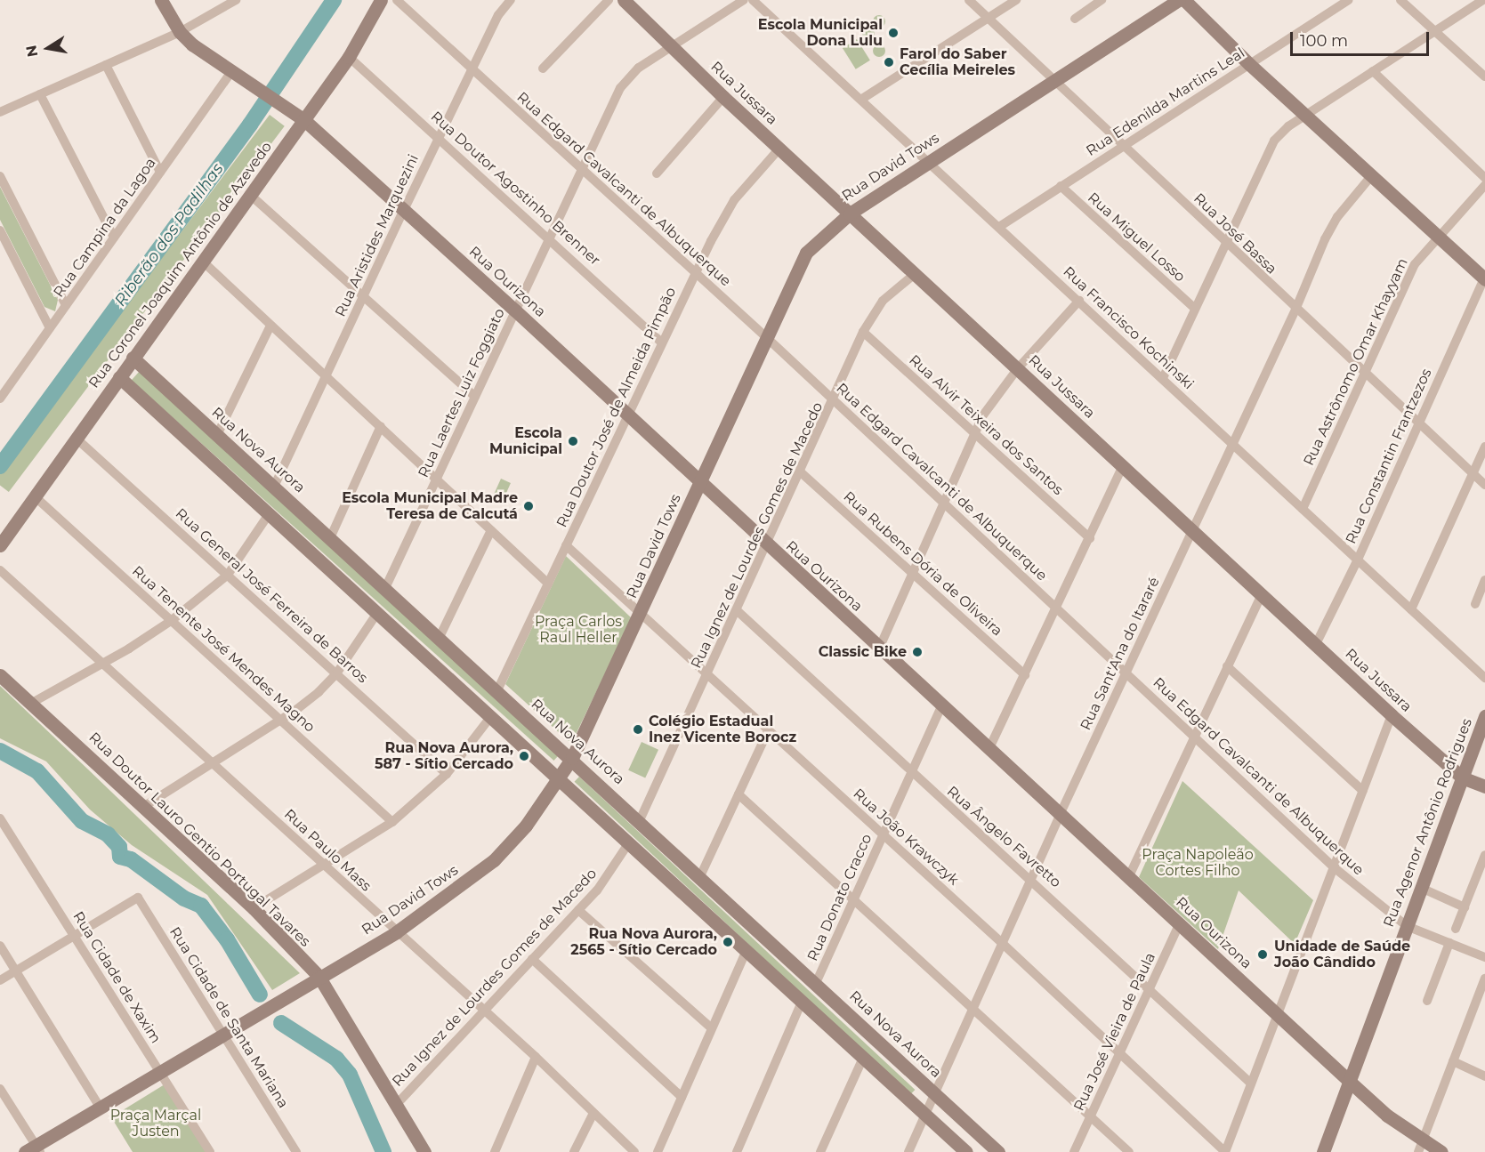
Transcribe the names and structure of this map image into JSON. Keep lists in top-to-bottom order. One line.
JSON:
{"streets":{"street":["Rua Jussara","Rua Edenilda Martins Leal","Rua David Tows","Rua Doutor Agostinho Brenner","Rua Edgard Cavalcanti de Albuquerque","Rua Campina da Lagoa","Rua José Bassa","Rua Aristides Marquezini","Rua Miguel Losso","Rua Coronel Joaquim Antônio de Azevedo","Rua Ourizona","Rua Francisco Kochinski","Rua Astrônomo Omar Khayyam","Rua Laertes Luiz Foggiato","Rua Doutor José de Almeida Pimpão","Rua Alvir Teixeira dos Santos","Rua Nova Aurora","Rua Constantin Frantzezos","Rua Ignez de Lourdes Gomes de Macedo","Rua Rubens Dória de Oliveira","Rua General José Ferreira de Barros","Rua Tenente José Mendes Magno","Rua Sant'Ana do Itararé","Rua Agenor Antônio Rodrigues","Rua João Krawczyk","Rua Ângelo Favretto","Rua Doutor Lauro Gentio Portugal Tavares","Rua Paulo Mass","Rua Donato Cracco","Rua Cidade de Xaxim","Rua Cidade de Santa Mariana","Rua José Vieira de Paula"]},"crossings":[["Rua Jussara","Rua David Tows"],["Rua Jussara","Rua Laertes Luiz Foggiato"],["Rua Jussara","Rua Doutor José de Almeida Pimpão"],["Rua Jussara","Rua Constantin Frantzezos"],["Rua Jussara","Rua Ignez de Lourdes Gomes de Macedo"],["Rua Jussara","Rua Sant'Ana do Itararé"],["Rua Jussara","Rua Agenor Antônio Rodrigues"],["Rua Edenilda Martins Leal","Rua José Bassa"],["Rua Edenilda Martins Leal","Rua Miguel Losso"],["Rua Edenilda Martins Leal","Rua Francisco Kochinski"],["Rua David Tows","Rua Edgard Cavalcanti de Albuquerque"],["Rua David Tows","Rua José Bassa"],["Rua David Tows","Rua Ourizona"],["Rua David Tows","Rua Francisco Kochinski"],["Rua David Tows","Rua Nova Aurora"],["Rua David Tows","Rua João Krawczyk"],["Rua David Tows","Rua Doutor Lauro Gentio Portugal Tavares"],["Rua David Tows","Rua Paulo Mass"],["Rua David Tows","Rua Cidade de Xaxim"],["Rua David Tows","Rua Cidade de Santa Mariana"],["Rua Doutor Agostinho Brenner","Rua Aristides Marquezini"],["Rua Doutor Agostinho Brenner","Rua Coronel Joaquim Antônio de Azevedo"],["Rua Doutor Agostinho Brenner","Rua Laertes Luiz Foggiato"],["Rua Doutor Agostinho Brenner","Rua Doutor José de Almeida Pimpão"],["Rua Edgard Cavalcanti de Albuquerque","Rua Aristides Marquezini"],["Rua Edgard Cavalcanti de Albuquerque","Rua Laertes Luiz Foggiato"],["Rua Edgard Cavalcanti de Albuquerque","Rua Doutor José de Almeida Pimpão"],["Rua Edgard Cavalcanti de Albuquerque","Rua Ignez de Lourdes Gomes de Macedo"],["Rua Edgard Cavalcanti de Albuquerque","Rua Sant'Ana do Itararé"],["Rua Edgard Cavalcanti de Albuquerque","Rua Agenor Antônio Rodrigues"],["Rua Campina da Lagoa","Rua Ourizona"],["Rua José Bassa","Rua Astrônomo Omar Khayyam"],["Rua José Bassa","Rua Constantin Frantzezos"],["Rua José Bassa","Rua Sant'Ana do Itararé"],["Rua Aristides Marquezini","Rua Ourizona"],["Rua Aristides Marquezini","Rua Nova Aurora"],["Rua Coronel Joaquim Antônio de Azevedo","Rua Ourizona"],["Rua Coronel Joaquim Antônio de Azevedo","Rua Nova Aurora"],["Rua Coronel Joaquim Antônio de Azevedo","Rua General José Ferreira de Barros"],["Rua Coronel Joaquim Antônio de Azevedo","Rua Tenente José Mendes Magno"],["Rua Ourizona","Rua Laertes Luiz Foggiato"],["Rua Ourizona","Rua Doutor José de Almeida Pimpão"],["Rua Ourizona","Rua Ignez de Lourdes Gomes de Macedo"],["Rua Ourizona","Rua Sant'Ana do Itararé"],["Rua Ourizona","Rua Agenor Antônio Rodrigues"],["Rua Ourizona","Rua Donato Cracco"],["Rua Ourizona","Rua José Vieira de Paula"],["Rua Francisco Kochinski","Rua Astrônomo Omar Khayyam"],["Rua Francisco Kochinski","Rua Constantin Frantzezos"],["Rua Francisco Kochinski","Rua Sant'Ana do Itararé"],["Rua Laertes Luiz Foggiato","Rua Nova Aurora"],["Rua Doutor José de Almeida Pimpão","Rua Nova Aurora"],["Rua Doutor José de Almeida Pimpão","Rua João Krawczyk"],["Rua Alvir Teixeira dos Santos","Rua Ignez de Lourdes Gomes de Macedo"],["Rua Nova Aurora","Rua Ignez de Lourdes Gomes de Macedo"],["Rua Nova Aurora","Rua Sant'Ana do Itararé"],["Rua Nova Aurora","Rua Donato Cracco"],["Rua Ignez de Lourdes Gomes de Macedo","Rua Rubens Dória de Oliveira"],["Rua Ignez de Lourdes Gomes de Macedo","Rua João Krawczyk"],["Rua Ignez de Lourdes Gomes de Macedo","Rua Ângelo Favretto"],["Rua Ignez de Lourdes Gomes de Macedo","Rua Doutor Lauro Gentio Portugal Tavares"],["Rua Ignez de Lourdes Gomes de Macedo","Rua Paulo Mass"],["Rua Sant'Ana do Itararé","Rua João Krawczyk"],["Rua Sant'Ana do Itararé","Rua Ângelo Favretto"],["Rua João Krawczyk","Rua Donato Cracco"],["Rua João Krawczyk","Rua José Vieira de Paula"],["Rua Ângelo Favretto","Rua Donato Cracco"],["Rua Ângelo Favretto","Rua José Vieira de Paula"],["Rua Cidade de Xaxim","Rua Cidade de Santa Mariana"]],"water":["Riberão dos Padilhas"],"parks":["Praça Carlos Raul Heller","Praça Napoleão Cortes Filho","Praça Marçal Justen"],"places":["Escola Municipal Dona Lulu","Farol do Saber Cecília Meireles","Escola Municipal","Escola Municipal Madre Teresa de Calcutá","Classic Bike","Colégio Estadual Inez Vicente Borocz","Rua Nova Aurora, 587 - Sítio Cercado","Rua Nova Aurora, 2565 - Sítio Cercado","Unidade de Saúde João Cândido"],"scale_bar":"100 m","north":"left"}
